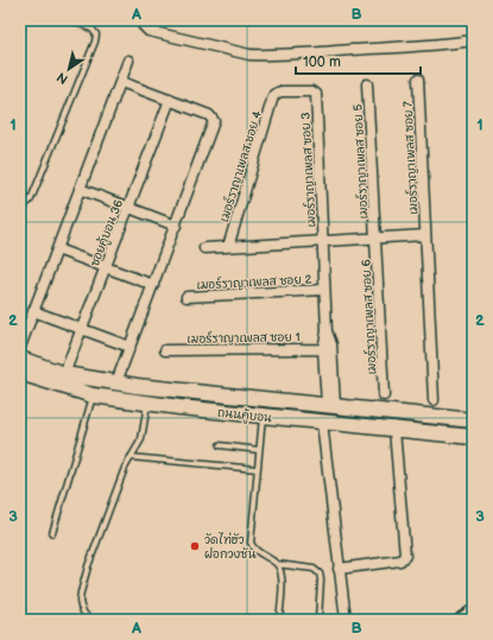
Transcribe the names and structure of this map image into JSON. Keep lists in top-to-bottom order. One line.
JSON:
{"streets":{"main road":["ถนนคู้บอน"],"street":["เมอร์ราญาเพลส ซอย 7","เมอร์ราญาเพลส ซอย 5","เมอร์ราญาเพลส ซอย 4","เมอร์ราญาเพลส ซอย 3","ซอยคู้บอน 36","เมอร์ราญาเพลส ซอย 2","เมอร์ราญาเพลส ซอย 6","เมอร์ราญาเพลส ซอย 1"]},"crossings":[["เมอร์ราญาเพลส ซอย 5","เมอร์ราญาเพลส ซอย 6"],["เมอร์ราญาเพลส ซอย 4","เมอร์ราญาเพลส ซอย 3"],["ซอยคู้บอน 36","ถนนคู้บอน"]],"places":["วัดไท่ฮัว ฝอกวงซัน"],"scale_bar":"100 m","north":"bottom left","grid":{"columns":["A","B"],"rows":["1","2","3"]}}
